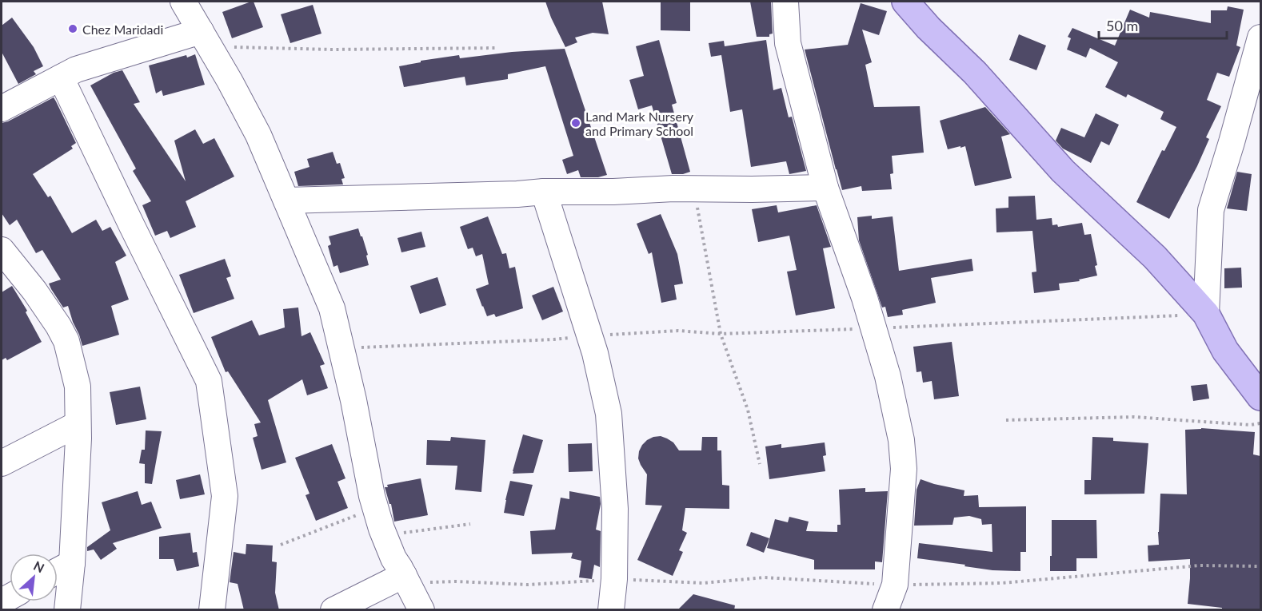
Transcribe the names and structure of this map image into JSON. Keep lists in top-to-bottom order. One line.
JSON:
{"places":["Chez Maridadi","Land Mark Nursery and Primary School"],"scale_bar":"50 m","north":"top right"}
